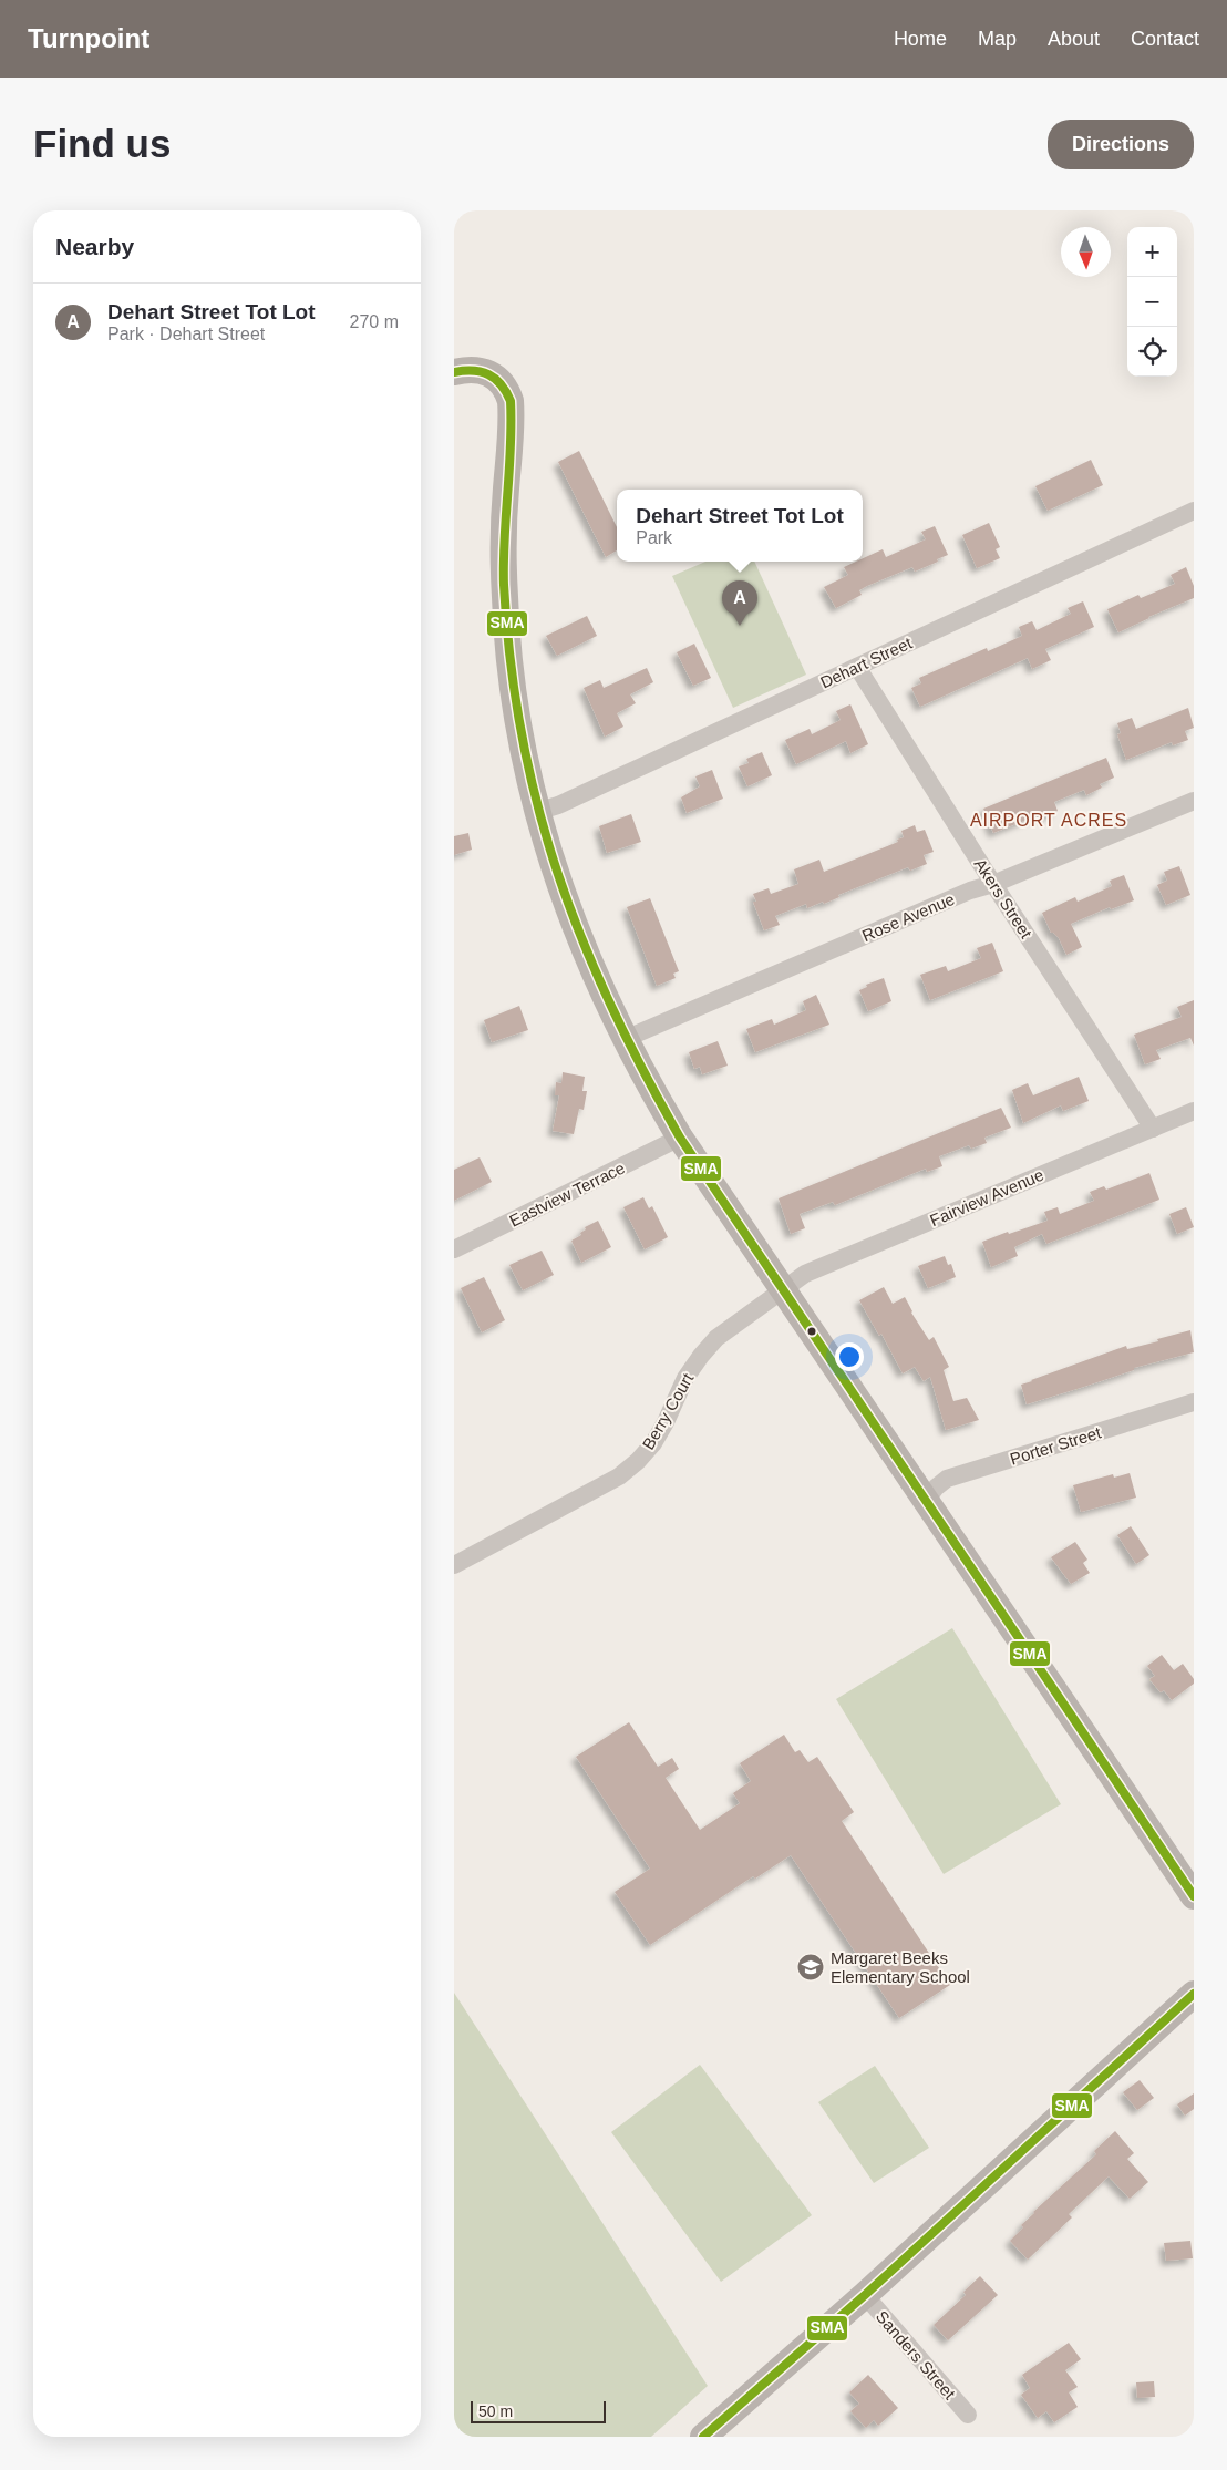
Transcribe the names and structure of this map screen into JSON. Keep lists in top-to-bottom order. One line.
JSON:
{"streets":{"street":["Dehart Street","Akers Street","Rose Avenue","Eastview Terrace","Fairview Avenue","Berry Court","Porter Street","Sanders Street"]},"crossings":[["Dehart Street","Akers Street"],["Akers Street","Rose Avenue"],["Akers Street","Fairview Avenue"],["Fairview Avenue","Berry Court"]],"districts":["AIRPORT ACRES"],"places":{"school or university":["Margaret Beeks Elementary School"]},"lines":["transit line SMA"],"scale_bar":"50 m","north":"bottom","page":{"header":"Turnpoint","nav":["Home","Map","About","Contact"],"buttons":"Directions","title":"Find us","heading":"Nearby","map_buttons":["+","−"],"list":[{"mark":"A","name":"Dehart Street Tot Lot","note":"Park · Dehart Street","value":"270 m"}],"popup":["Dehart Street Tot Lot","Park"],"pins":"A","scale":"50 m"}}
